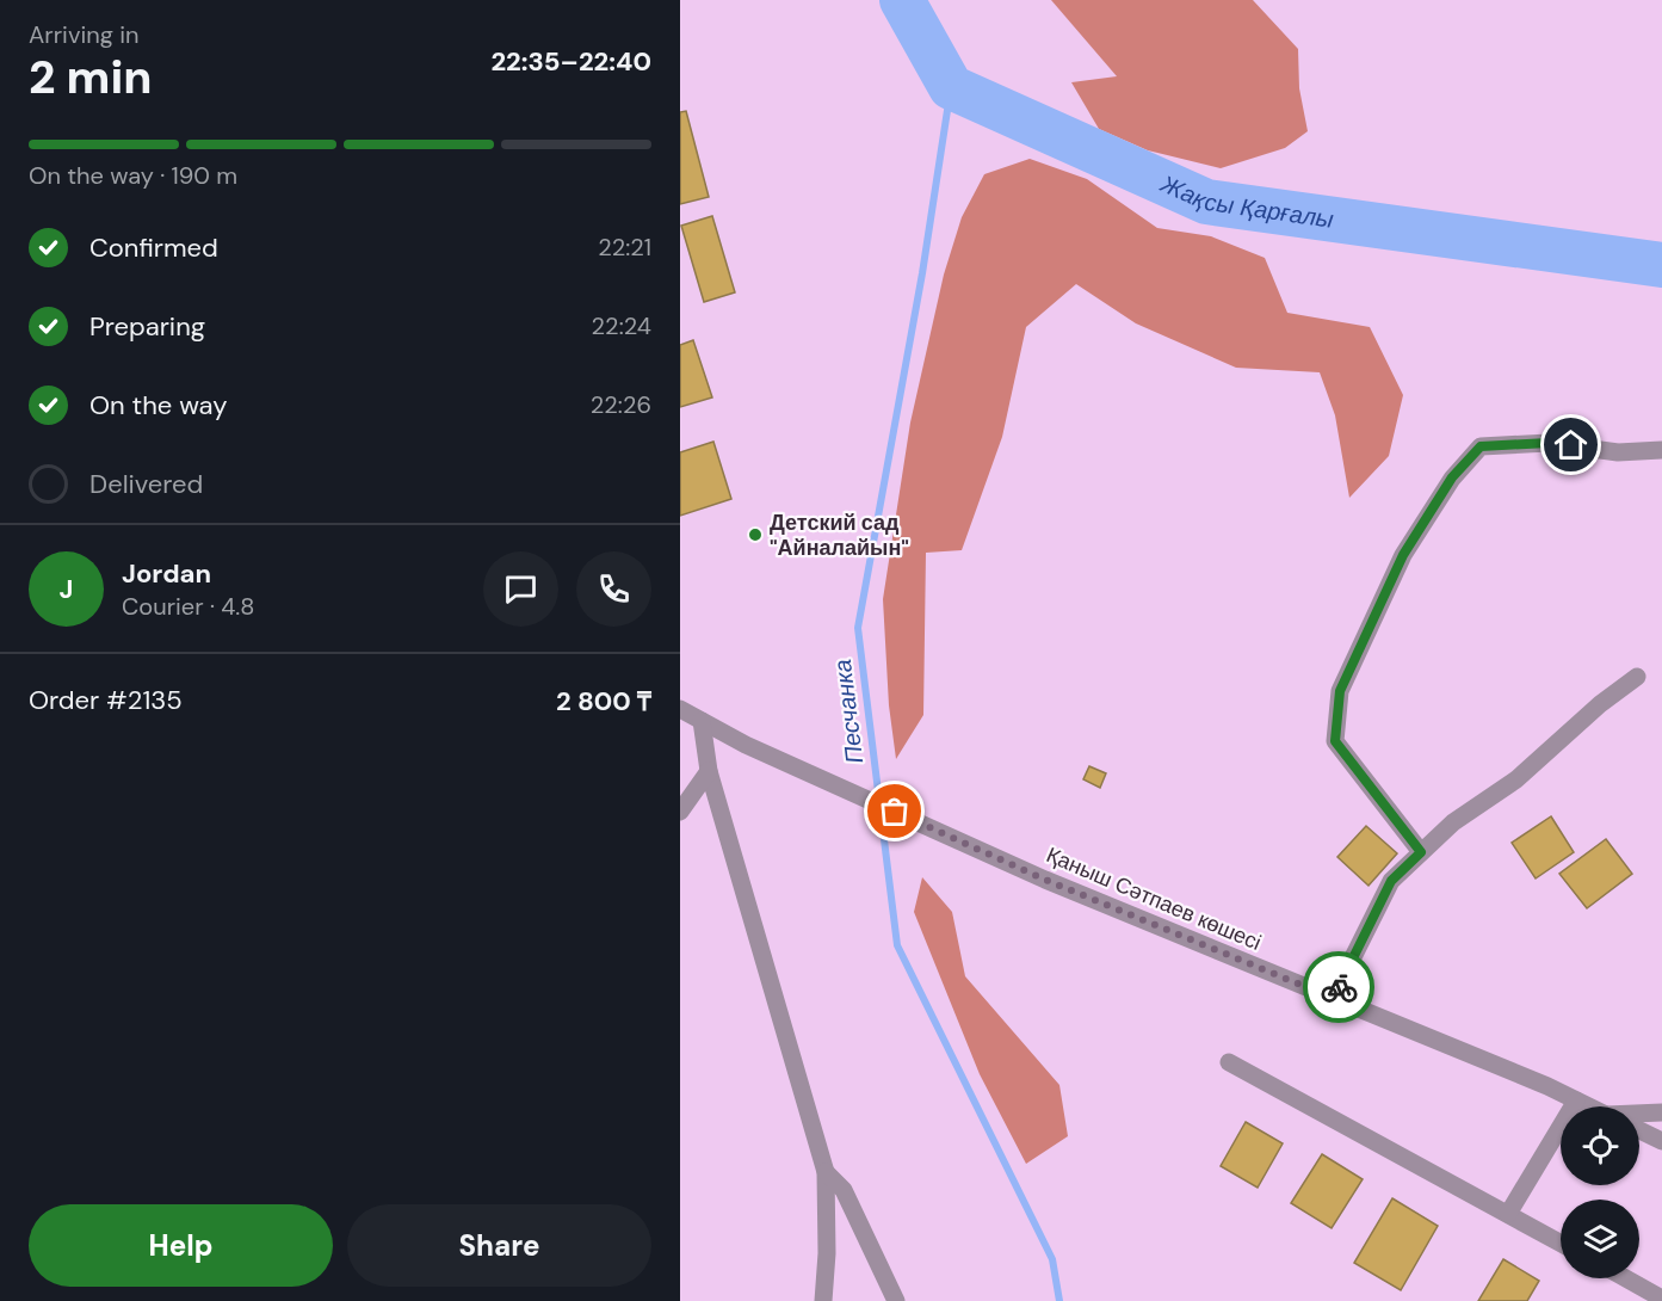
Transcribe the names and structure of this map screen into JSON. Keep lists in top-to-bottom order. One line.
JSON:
{"streets":{"street":["Қаныш Сәтпаев көшесі"]},"water":["Жақсы Қарғалы","Песчанка"],"places":["Детский сад \"Айналайын\""],"page":{"heading":["2 min","Arriving in","22:35–22:40"],"panel":["Jordan","Courier · 4.8","Order #2135","2 800 ₸"],"bar":"On the way · 190 m","list":[["Confirmed","22:21"],["Preparing","22:24"],["On the way","22:26"],"Delivered"],"round":"J","buttons":["Help","Share"]}}
